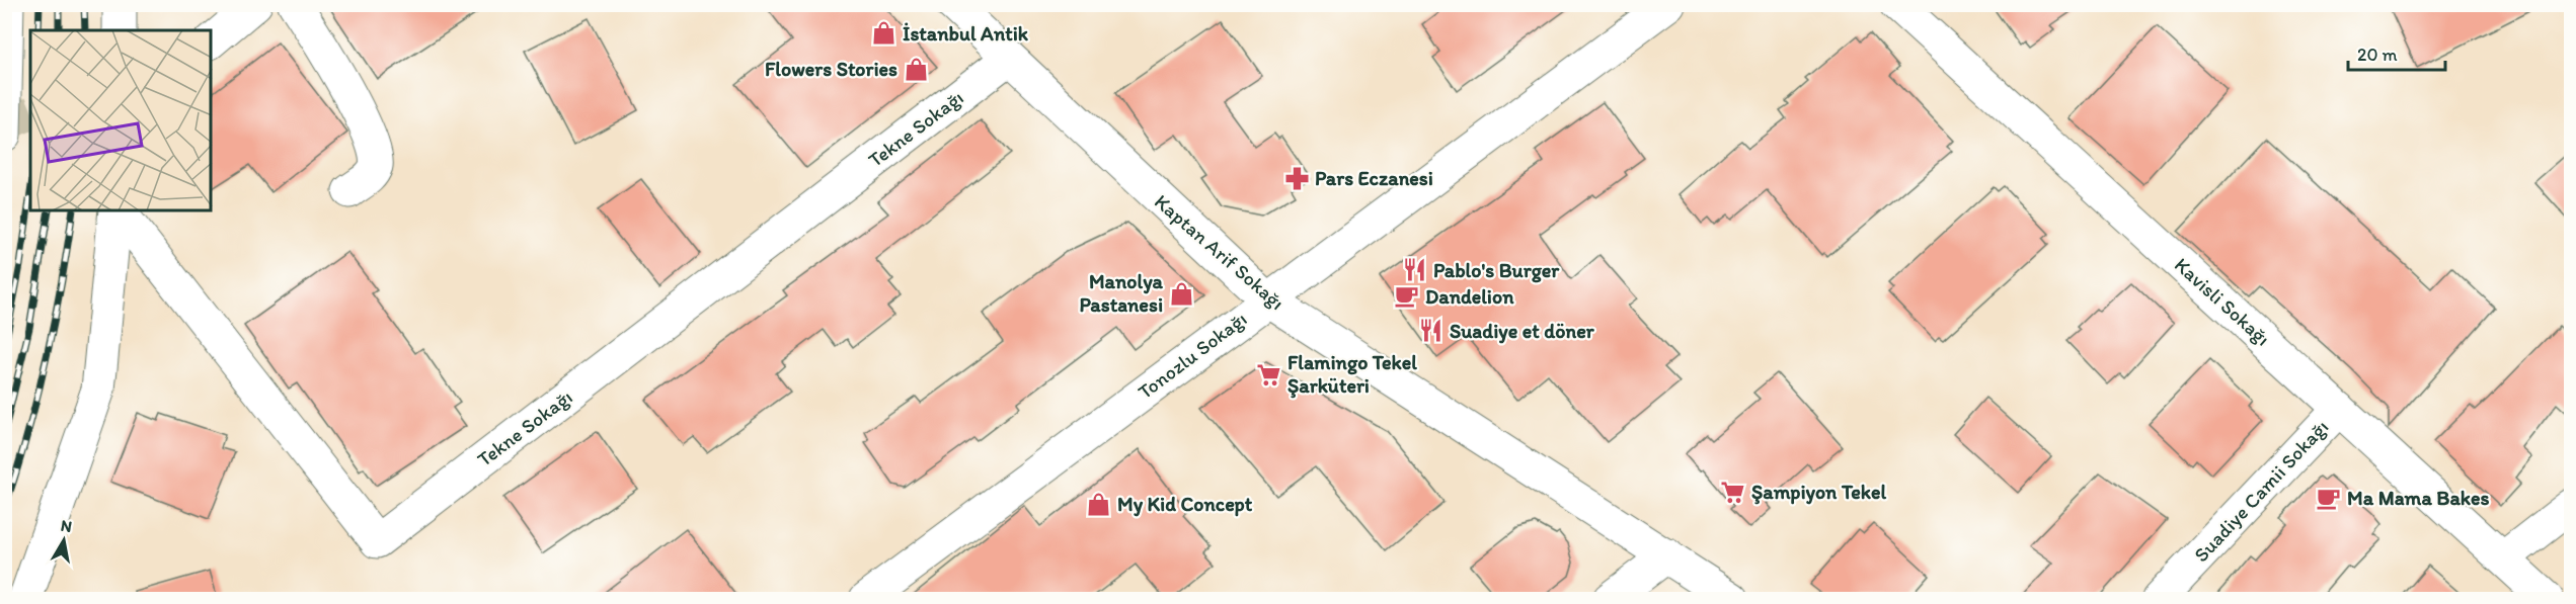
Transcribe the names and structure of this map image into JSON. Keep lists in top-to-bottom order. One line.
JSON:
{"streets":{"street":["Tekne Sokağı","Kaptan Arif Sokağı","Kavisli Sokağı","Tonozlu Sokağı","Suadiye Camii Sokağı"]},"crossings":[["Tekne Sokağı","Kaptan Arif Sokağı"],["Kaptan Arif Sokağı","Tonozlu Sokağı"],["Kavisli Sokağı","Suadiye Camii Sokağı"]],"places":{"shop":["İstanbul Antik","Flowers Stories","Manolya Pastanesi","My Kid Concept"],"pharmacy":["Pars Eczanesi"],"restaurant":["Pablo's Burger","Suadiye et döner"],"cafe":["Dandelion","Ma Mama Bakes"],"supermarket":["Flamingo Tekel Şarküteri","Şampiyon Tekel"]},"scale_bar":"20 m","north":"top"}
